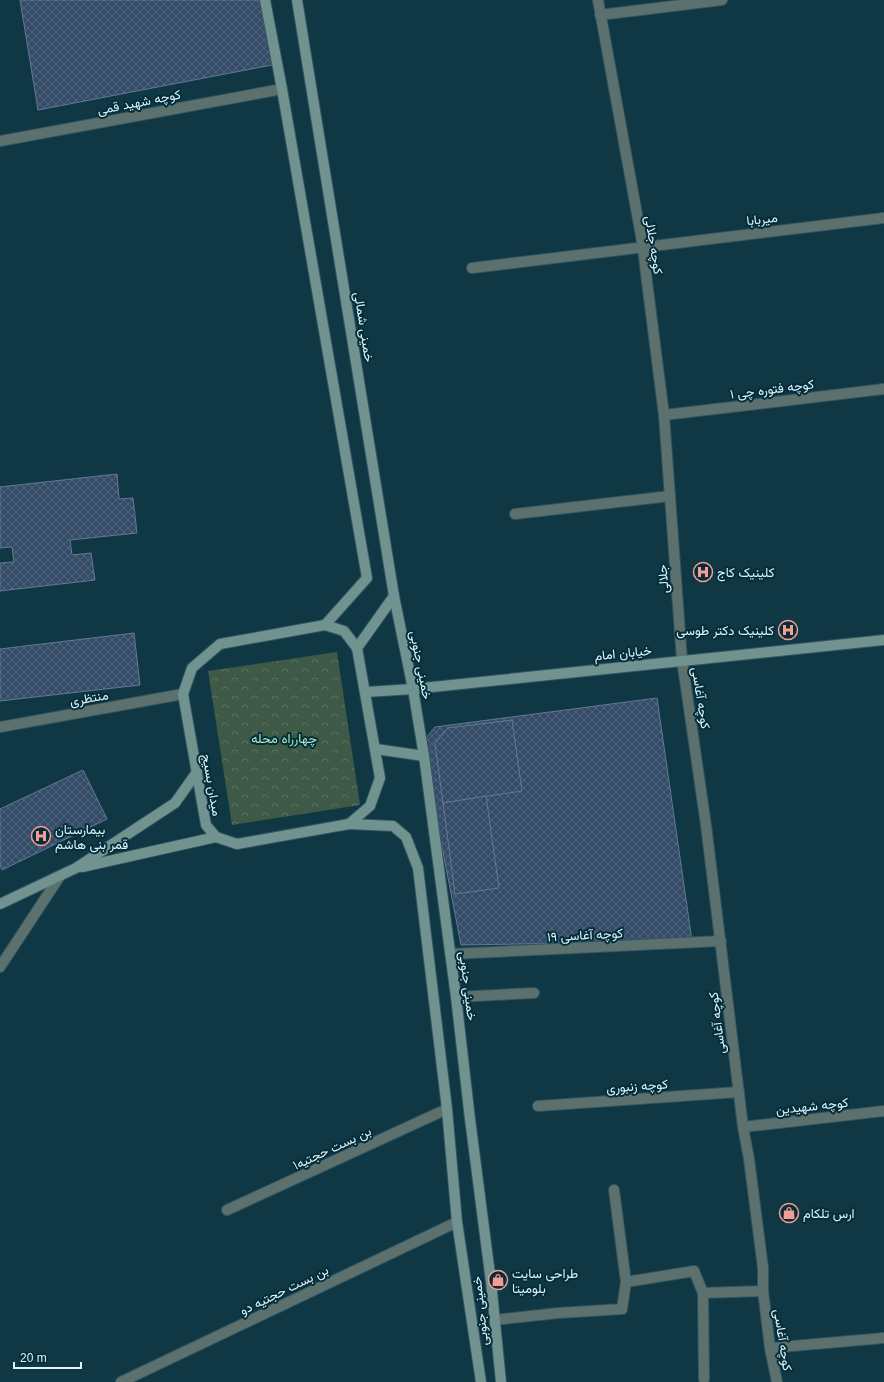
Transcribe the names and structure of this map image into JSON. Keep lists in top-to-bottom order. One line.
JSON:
{"streets":{"main road":["خمینی شمالی","خیابان امام","خمینی جنوبی","میدان بسیج"],"street":["کوچه شهید قمی","میربابا","کوچه جلالی","کوچه فتوره چی ۱","جلالی","منتظری","کوچه آغاسی","کوچه آغاسی ۱۹","کوچه زنبوری","کوچه شهیدین","بن بست حجتیه۱","بن بست حجتیه دو"]},"crossings":[["میربابا","کوچه جلالی"],["کوچه جلالی","کوچه فتوره چی ۱"],["کوچه جلالی","جلالی"],["خمینی شمالی","خمینی جنوبی"],["جلالی","خیابان امام"],["جلالی","کوچه آغاسی"],["خیابان امام","خمینی جنوبی"],["خیابان امام","کوچه آغاسی"],["خیابان امام","میدان بسیج"],["خمینی جنوبی","میدان بسیج"],["خمینی جنوبی","کوچه آغاسی ۱۹"],["خمینی جنوبی","بن بست حجتیه۱"],["خمینی جنوبی","بن بست حجتیه دو"],["منتظری","میدان بسیج"],["کوچه آغاسی","کوچه آغاسی ۱۹"],["کوچه آغاسی","کوچه زنبوری"],["کوچه آغاسی","کوچه شهیدین"]],"parks":["چهارراه محله"],"places":{"hospital":["کلینیک کاج","کلینیک دکتر طوسی","بیمارستان قمر بنی هاشم"],"shop":["ارس تلکام","طراحی سایت بلومیتا"]},"scale_bar":"20 m"}
